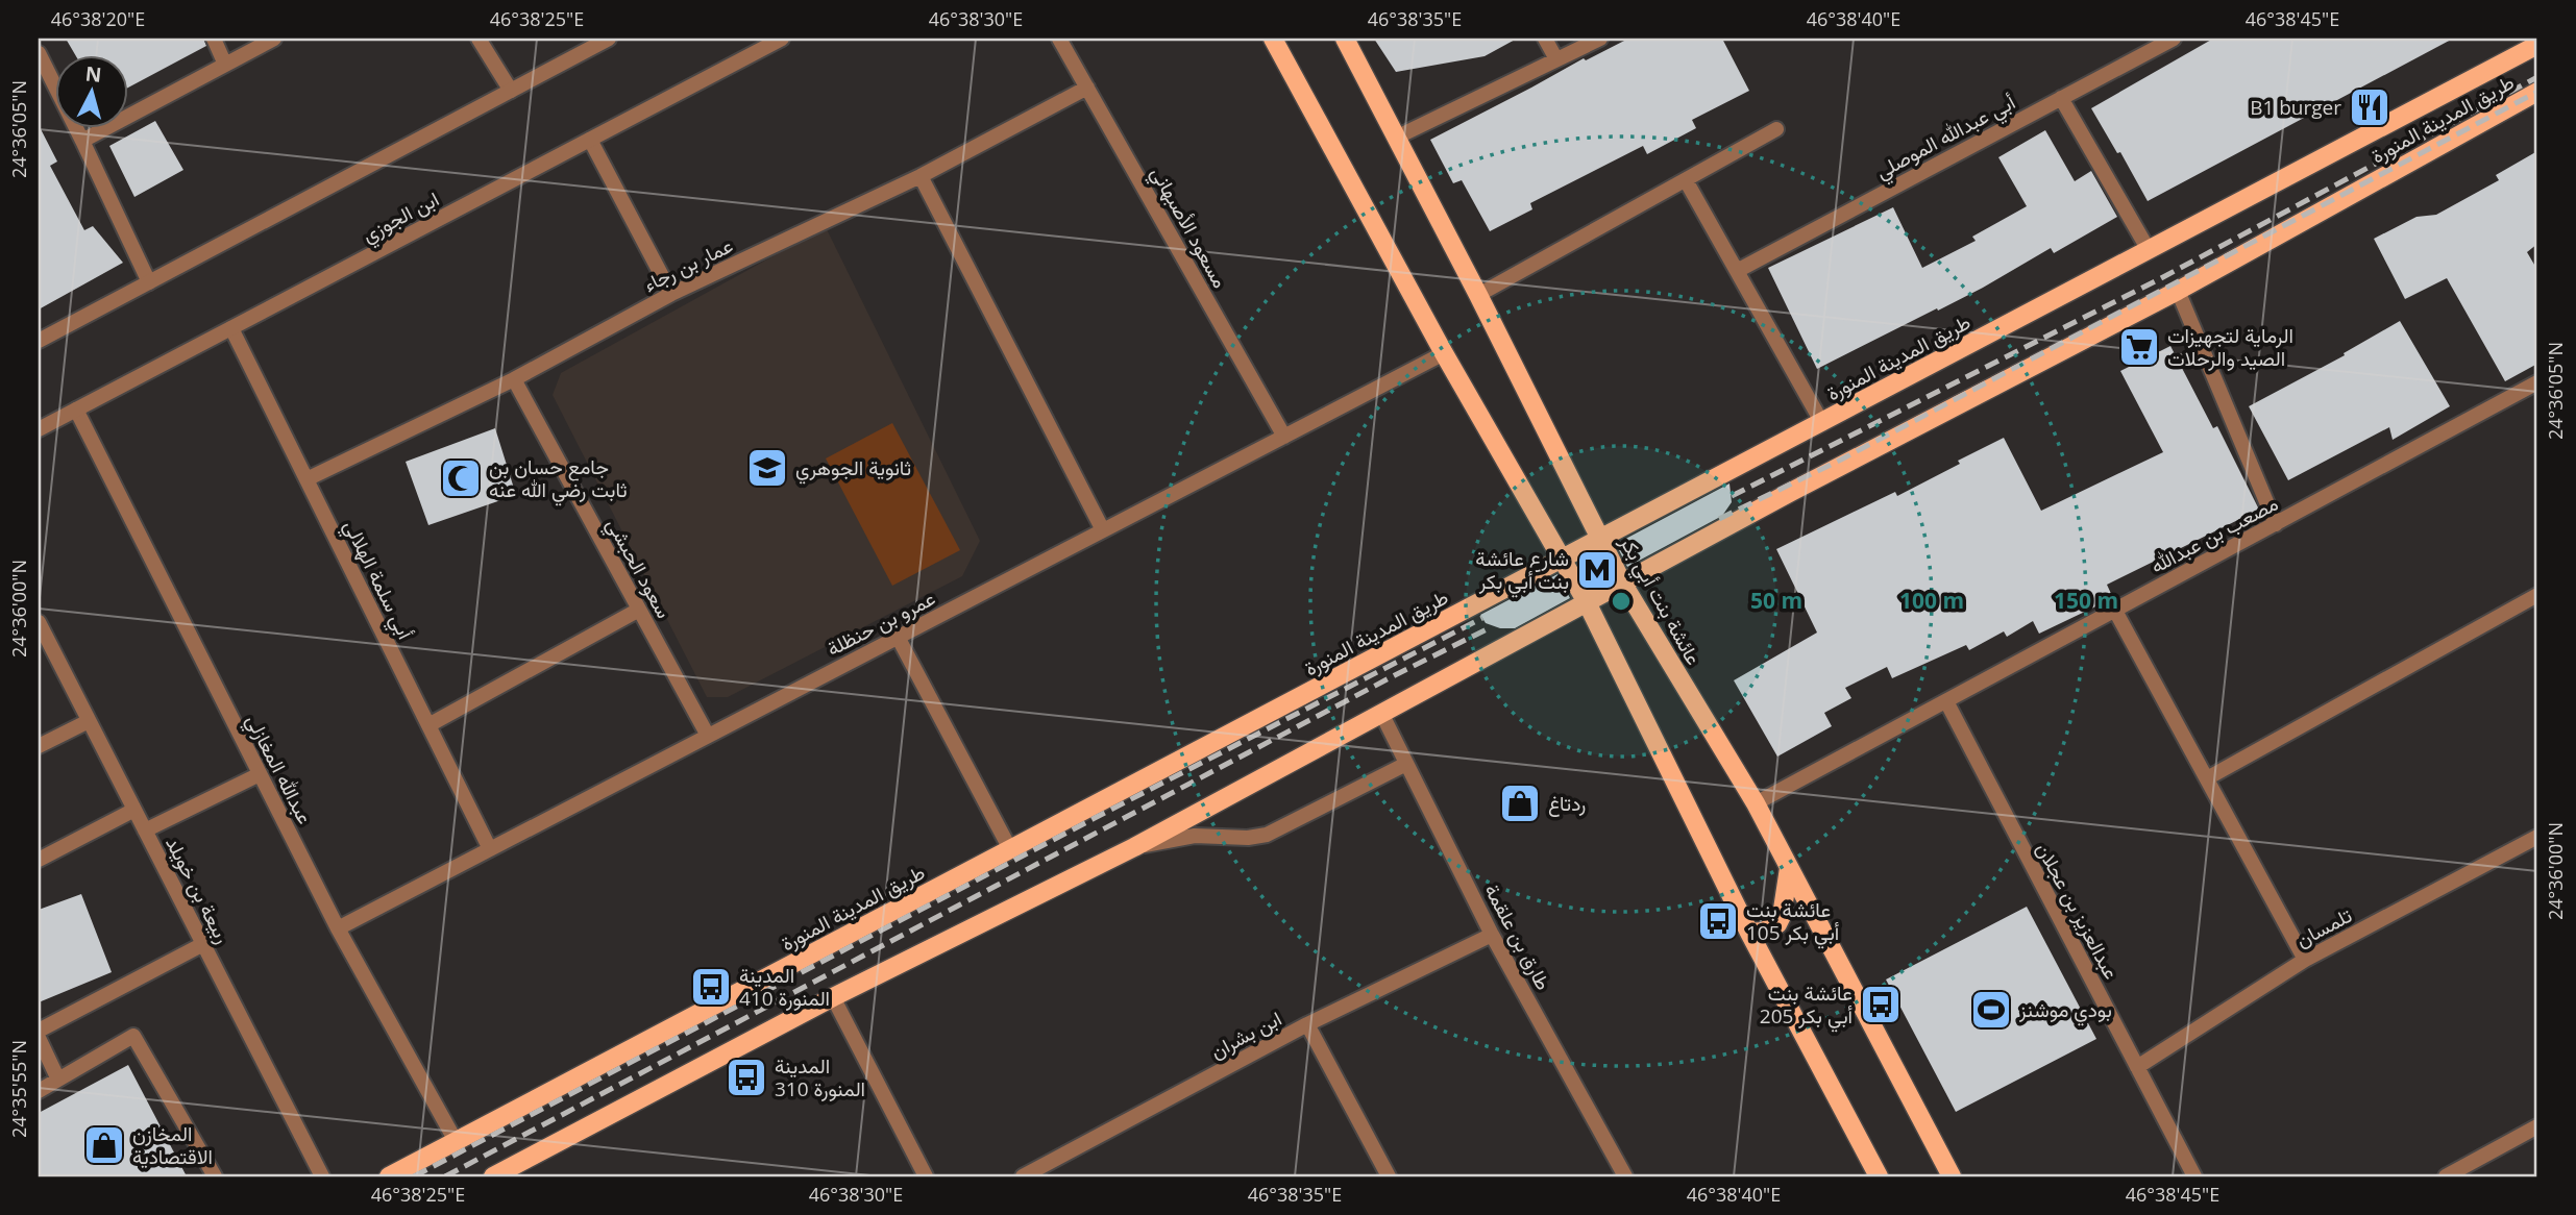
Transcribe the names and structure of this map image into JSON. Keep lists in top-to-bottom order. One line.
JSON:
{"streets":{"main road":["طريق المدينة المنورة","عائشة بنت أبي بكر"],"street":["أبي عبدالله الموصلي","ابن الجوزي","مسعود الأصبهاني","عمار بن رجاء","مصعب بن عبدالله","سعود الحبشي","أبي سلمة الهلالي","عمرو بن حنظلة","عبدالله المغازلي","ربيعة بن خويلد","عبدالعزيز بن عجلان","تلمسان","طارق بن علقمة","ابن بشران"]},"crossings":[["طريق المدينة المنورة","عائشة بنت أبي بكر"],["طريق المدينة المنورة","عبدالله المغازلي"],["طريق المدينة المنورة","طارق بن علقمة"],["ابن الجوزي","أبي سلمة الهلالي"],["ابن الجوزي","عبدالله المغازلي"],["مسعود الأصبهاني","عمار بن رجاء"],["مسعود الأصبهاني","عمرو بن حنظلة"],["عمار بن رجاء","سعود الحبشي"],["عمار بن رجاء","أبي سلمة الهلالي"],["مصعب بن عبدالله","عائشة بنت أبي بكر"],["مصعب بن عبدالله","عبدالعزيز بن عجلان"],["سعود الحبشي","عمرو بن حنظلة"],["أبي سلمة الهلالي","عمرو بن حنظلة"],["عمرو بن حنظلة","عبدالله المغازلي"],["عبدالعزيز بن عجلان","تلمسان"],["طارق بن علقمة","ابن بشران"]],"places":{"restaurant":["B1 burger"],"supermarket":["الرماية لتجهيزات الصيد والرحلات"],"school or university":["ثانوية الجوهري"],"mosque":["جامع حسان بن ثابت رضي الله عنه"],"metro station":["شارع عائشة بنت أبي بكر"],"shop":["ردتاغ","المخازن الاقتصادية"],"bus stop":["عائشة بنت أبي بكر 105","المدينة المنورة 410","عائشة بنت أبي بكر 205","المدينة المنورة 310"],"sports":["بودي موشنز"]},"north":"top","coordinates":["46°38'20\"E","46°38'25\"E","46°38'30\"E","46°38'35\"E","46°38'40\"E","46°38'45\"E","24°36'05\"N","24°36'00\"N","24°35'55\"N"],"rings":["50 m","100 m","150 m"]}
